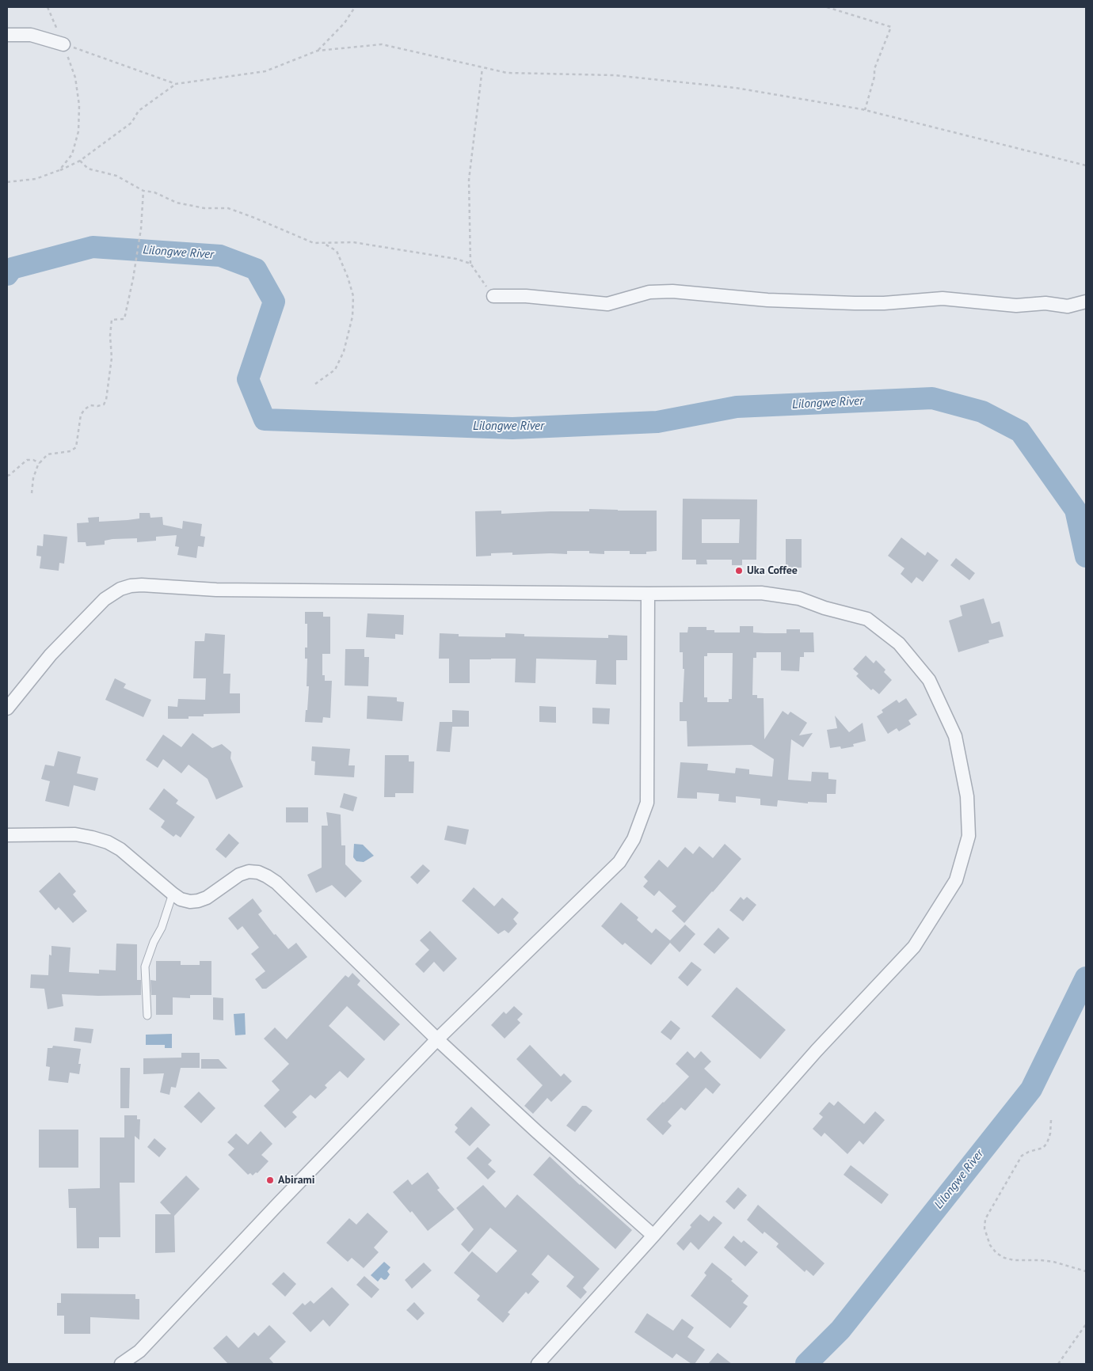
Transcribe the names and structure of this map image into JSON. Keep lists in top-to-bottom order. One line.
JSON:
{"water":["Lilongwe River"],"places":["Uka Coffee","Abirami"]}
